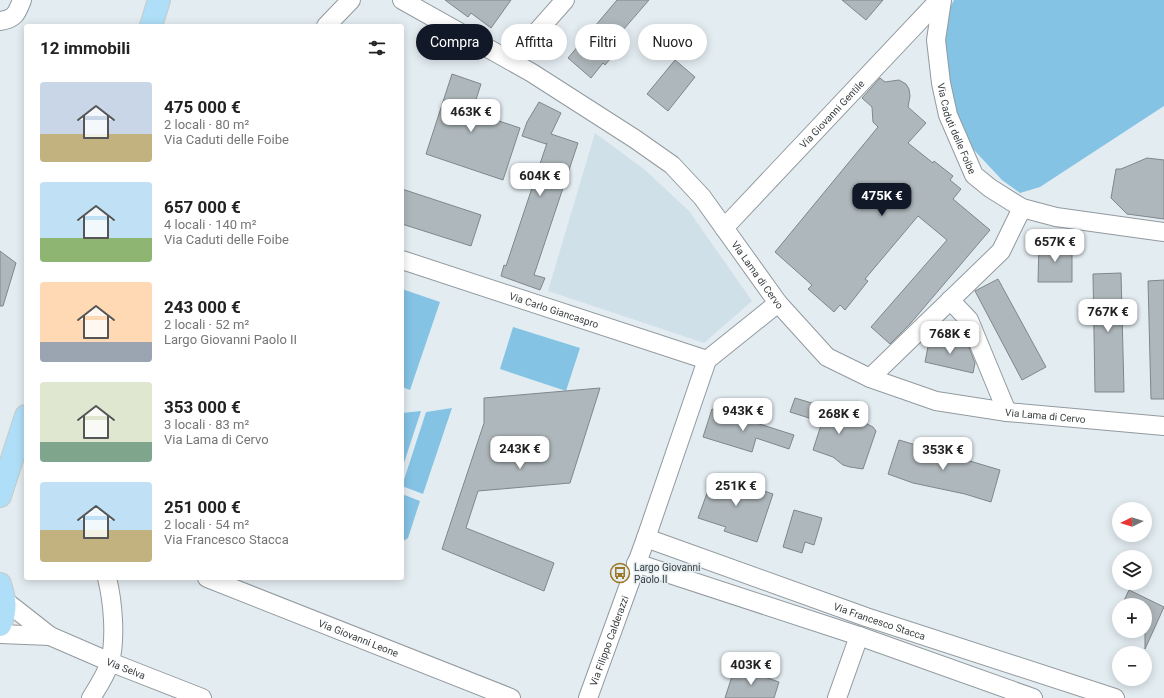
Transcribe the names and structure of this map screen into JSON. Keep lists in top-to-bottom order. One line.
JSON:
{"streets":{"street":["Via Giovanni Gentile","Via Caduti delle Foibe","Via Lama di Cervo","Via Carlo Giancaspro","Via Francesco Stacca","Via Giovanni Leone","Via Filippo Calderazzi","Via Selva"]},"crossings":[["Via Giovanni Gentile","Via Lama di Cervo"],["Via Francesco Stacca","Via Filippo Calderazzi"]],"places":{"bus stop":["Largo Giovanni Paolo II"]},"north":"left","page":{"chip":["Compra","Affitta","Filtri","Nuovo"],"heading":"12 immobili","list":[{"name":"475 000 €","note":"2 locali · 80 m² · Via Caduti delle Foibe"},{"name":"657 000 €","note":"4 locali · 140 m² · Via Caduti delle Foibe"},{"name":"243 000 €","note":"2 locali · 52 m² · Largo Giovanni Paolo II"},{"name":"353 000 €","note":"3 locali · 83 m² · Via Lama di Cervo"},{"name":"251 000 €","note":"2 locali · 54 m² · Via Francesco Stacca"}],"price":["463K €","604K €","475K €","657K €","767K €","768K €","943K €","268K €","243K €","353K €","251K €","403K €"],"map_buttons":["+","−"]}}
